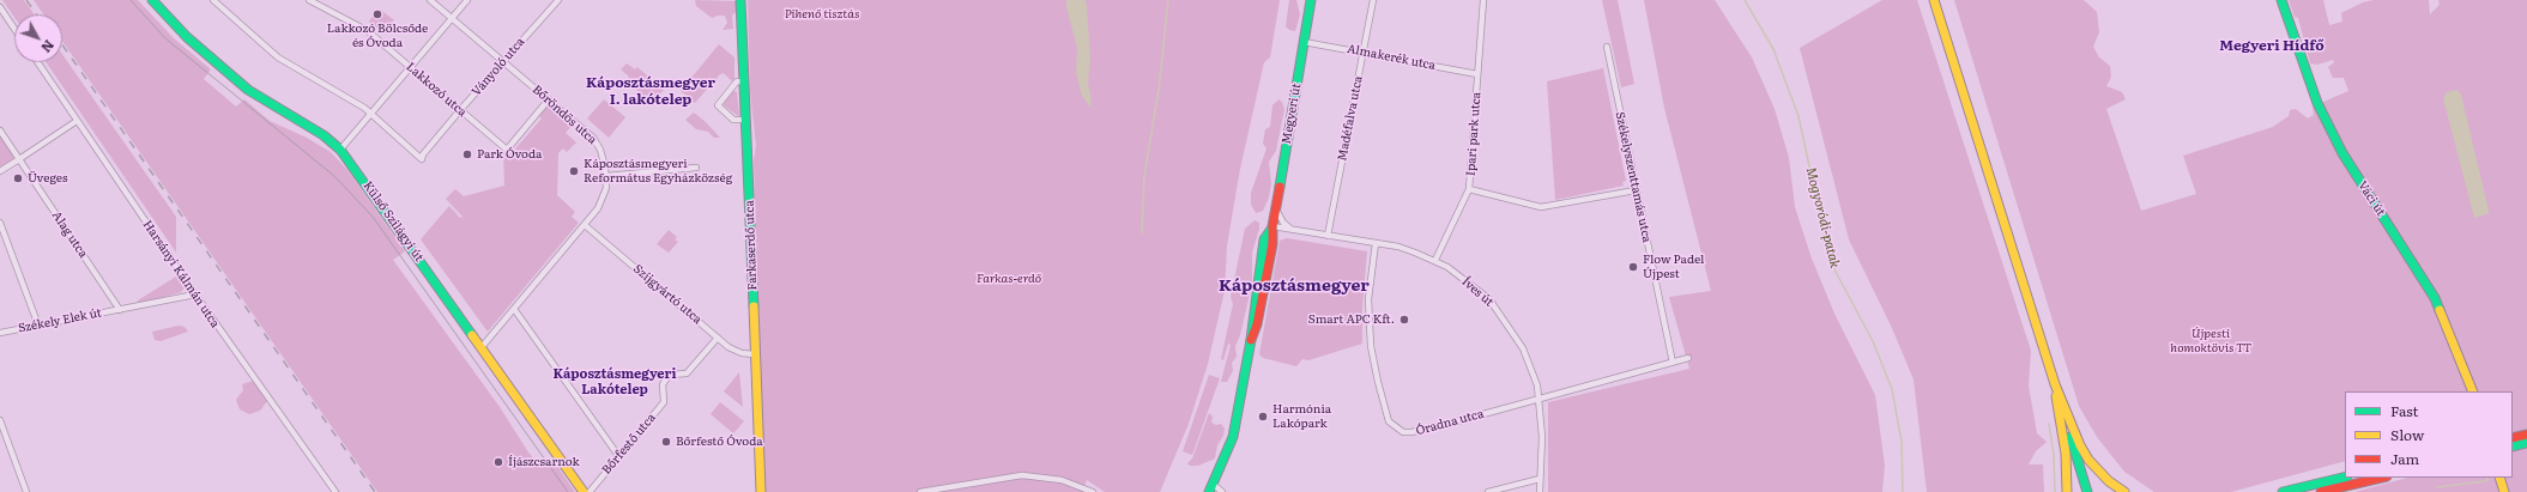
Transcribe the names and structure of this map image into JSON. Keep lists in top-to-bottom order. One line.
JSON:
{"streets":{"main road":["Megyeri út","Váci út","Külső Szilágyi út","Farkaserdő utca"],"street":["Almakerék utca","Ványoló utca","Lakkozó utca","Bőröndös utca","Madéfalva utca","Ipari park utca","Székelyszenttamás utca","Alag utca","Harsányi Kálmán utca","Íves út","Szíjgyártó utca","Székely Elek út","Óradna utca","Bőrfestő utca"]},"crossings":[["Almakerék utca","Megyeri út"],["Almakerék utca","Madéfalva utca"],["Almakerék utca","Ipari park utca"],["Ványoló utca","Lakkozó utca"],["Ványoló utca","Bőröndös utca"],["Lakkozó utca","Bőröndös utca"],["Megyeri út","Íves út"],["Bőröndös utca","Külső Szilágyi út"],["Bőröndös utca","Szíjgyártó utca"],["Madéfalva utca","Íves út"],["Ipari park utca","Íves út"],["Székelyszenttamás utca","Óradna utca"],["Alag utca","Székely Elek út"],["Farkaserdő utca","Szíjgyártó utca"],["Harsányi Kálmán utca","Székely Elek út"],["Íves út","Óradna utca"],["Szíjgyártó utca","Bőrfestő utca"]],"districts":["Megyeri Hídfő","Káposztásmegyer I. lakótelep","Káposztásmegyer","Káposztásmegyeri Lakótelep"],"water":["Mogyoródi-patak"],"parks":["Pihenő tisztás","Farkas-erdő","Újpesti homoktövis TT"],"places":["Lakkozó Bölcsőde és Óvoda","Park Óvoda","Káposztásmegyeri Református Egyházközség","Üveges","Flow Padel Újpest","Smart APC Kft.","Harmónia Lakópark","Bőrfestő Óvoda","Íjászcsarnok"],"legend":["Fast","Slow","Jam"],"north":"bottom right"}
